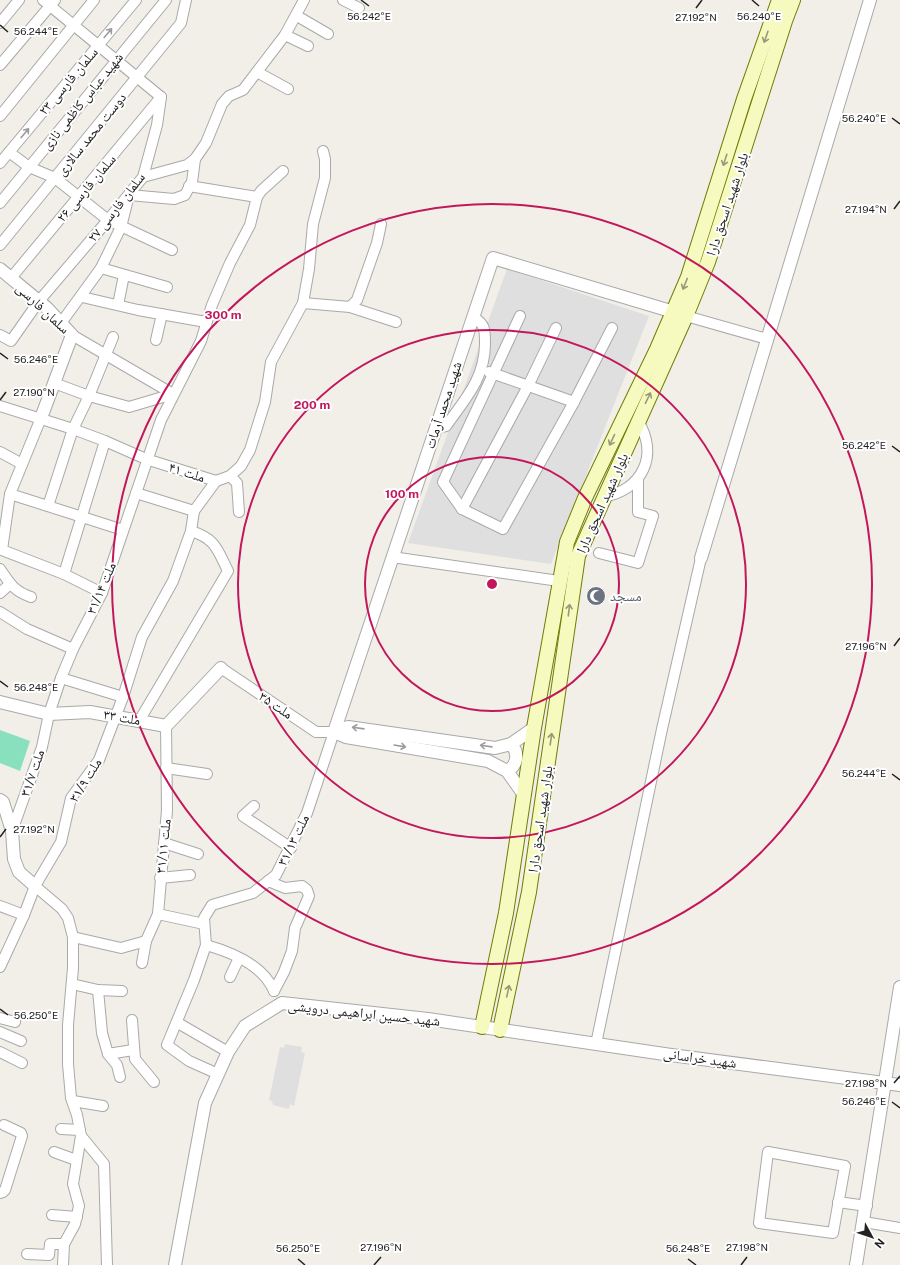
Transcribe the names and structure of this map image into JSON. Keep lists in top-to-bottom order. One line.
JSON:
{"streets":{"main road":["بلوار شهید اسحق دارا"],"street":["سلمان فارسی ۲۳","شهید عباس کاظمی نازی","دوست محمد سالاری","سلمان فارسی ۲۶","سلمان فارسی ۲۷","سلمان فارسی","شهید محمد آرمات","ملت ۴۱","ملت ۳۱/۱۴","ملت ۳۵","ملت ۳۳","ملت ۳۱/۷","ملت ۳۱/۹","ملت ۳۱/۱۳","ملت ۳۱/۱۱","شهید حسین ابراهیمی درویشی","شهید خراسانی"]},"crossings":[["سلمان فارسی ۲۶","سلمان فارسی ۲۷"],["سلمان فارسی ۲۶","سلمان فارسی"],["بلوار شهید اسحق دارا","شهید محمد آرمات"],["بلوار شهید اسحق دارا","شهید حسین ابراهیمی درویشی"],["بلوار شهید اسحق دارا","شهید خراسانی"],["سلمان فارسی ۲۷","سلمان فارسی"],["سلمان فارسی","ملت ۴۱"],["شهید محمد آرمات","ملت ۳۵"],["شهید محمد آرمات","ملت ۳۱/۱۳"],["ملت ۴۱","ملت ۳۱/۱۴"],["ملت ۴۱","ملت ۳۱/۹"],["ملت ۳۱/۱۴","ملت ۳۳"],["ملت ۳۱/۱۴","ملت ۳۱/۷"],["ملت ۳۵","ملت ۳۱/۱۳"],["ملت ۳۳","ملت ۳۱/۷"],["ملت ۳۳","ملت ۳۱/۹"],["ملت ۳۳","ملت ۳۱/۱۱"],["ملت ۳۱/۱۳","شهید حسین ابراهیمی درویشی"],["شهید حسین ابراهیمی درویشی","شهید خراسانی"]],"places":{"mosque":["مسجد"]},"north":"bottom right","coordinates":["56.242°E","56.240°E","27.192°N","56.244°E","27.194°N","56.246°E","27.190°N","27.196°N","56.248°E","56.250°E","27.198°N"],"rings":["300 m","200 m","100 m"]}
